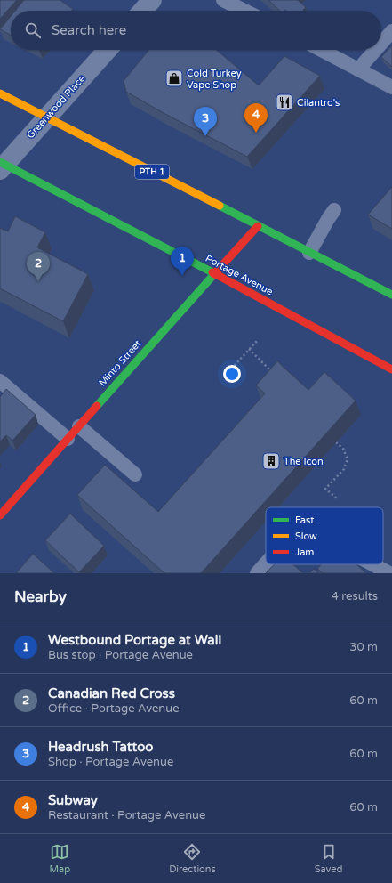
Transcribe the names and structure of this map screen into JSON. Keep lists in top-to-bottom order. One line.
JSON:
{"streets":{"main road":["PTH 1","Portage Avenue","Minto Street"],"street":["Greenwood Place"]},"crossings":[["Greenwood Place","PTH 1"],["Greenwood Place","Portage Avenue"],["PTH 1","Minto Street"],["Portage Avenue","Minto Street"]],"places":{"shop":["Cold Turkey Vape Shop"],"restaurant":["Cilantro's"],"building":["The Icon"]},"legend":["Fast","Slow","Jam"],"page":{"search":"Search here","pins":["4","3","1","2"],"heading":["Nearby","4 results"],"list":[{"mark":"1","name":"Westbound Portage at Wall","note":"Bus stop · Portage Avenue","value":"30 m"},{"mark":"2","name":"Canadian Red Cross","note":"Office · Portage Avenue","value":"60 m"},{"mark":"3","name":"Headrush Tattoo","note":"Shop · Portage Avenue","value":"60 m"},{"mark":"4","name":"Subway","note":"Restaurant · Portage Avenue","value":"60 m"}],"nav":["Map","Directions","Saved"]}}
